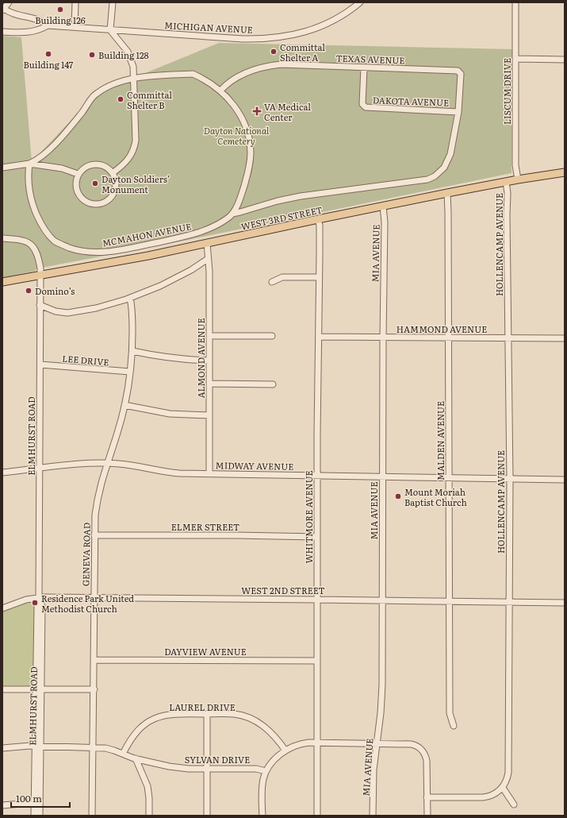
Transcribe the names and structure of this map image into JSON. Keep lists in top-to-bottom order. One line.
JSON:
{"streets":{"main road":["WEST 3RD STREET"],"street":["MICHIGAN AVENUE","TEXAS AVENUE","LISCUM DRIVE","DAKOTA AVENUE","MCMAHON AVENUE","HOLLENCAMP AVENUE","MIA AVENUE","HAMMOND AVENUE","ALMOND AVENUE","LEE DRIVE","ELMHURST ROAD","MALDEN AVENUE","MIDWAY AVENUE","WHITMORE AVENUE","ELMER STREET","GENEVA ROAD","WEST 2ND STREET","DAYVIEW AVENUE","LAUREL DRIVE","SYLVAN DRIVE"]},"crossings":[["TEXAS AVENUE","DAKOTA AVENUE"],["TEXAS AVENUE","MCMAHON AVENUE"],["LISCUM DRIVE","WEST 3RD STREET"],["DAKOTA AVENUE","MCMAHON AVENUE"],["WEST 3RD STREET","HOLLENCAMP AVENUE"],["WEST 3RD STREET","MIA AVENUE"],["WEST 3RD STREET","ALMOND AVENUE"],["WEST 3RD STREET","ELMHURST ROAD"],["WEST 3RD STREET","MALDEN AVENUE"],["WEST 3RD STREET","WHITMORE AVENUE"],["HOLLENCAMP AVENUE","HAMMOND AVENUE"],["HOLLENCAMP AVENUE","MIDWAY AVENUE"],["HOLLENCAMP AVENUE","WEST 2ND STREET"],["MIA AVENUE","HAMMOND AVENUE"],["MIA AVENUE","MIDWAY AVENUE"],["MIA AVENUE","WEST 2ND STREET"],["HAMMOND AVENUE","MALDEN AVENUE"],["HAMMOND AVENUE","WHITMORE AVENUE"],["ALMOND AVENUE","MIDWAY AVENUE"],["LEE DRIVE","ELMHURST ROAD"],["LEE DRIVE","GENEVA ROAD"],["ELMHURST ROAD","MIDWAY AVENUE"],["ELMHURST ROAD","WEST 2ND STREET"],["ELMHURST ROAD","SYLVAN DRIVE"],["MALDEN AVENUE","MIDWAY AVENUE"],["MALDEN AVENUE","WEST 2ND STREET"],["MIDWAY AVENUE","WHITMORE AVENUE"],["MIDWAY AVENUE","GENEVA ROAD"],["WHITMORE AVENUE","ELMER STREET"],["WHITMORE AVENUE","WEST 2ND STREET"],["WHITMORE AVENUE","DAYVIEW AVENUE"],["ELMER STREET","GENEVA ROAD"],["GENEVA ROAD","WEST 2ND STREET"],["GENEVA ROAD","DAYVIEW AVENUE"],["GENEVA ROAD","SYLVAN DRIVE"],["LAUREL DRIVE","SYLVAN DRIVE"]],"parks":["Dayton National Cemetery"],"places":{"other":["Building 126","Committal Shelter A","Building 147","Building 128","Committal Shelter B","Dayton Soldiers’ Monument","Domino’s","Mount Moriah Baptist Church","Residence Park United Methodist Church"],"health":["VA Medical Center"]},"scale_bar":"100 m"}
